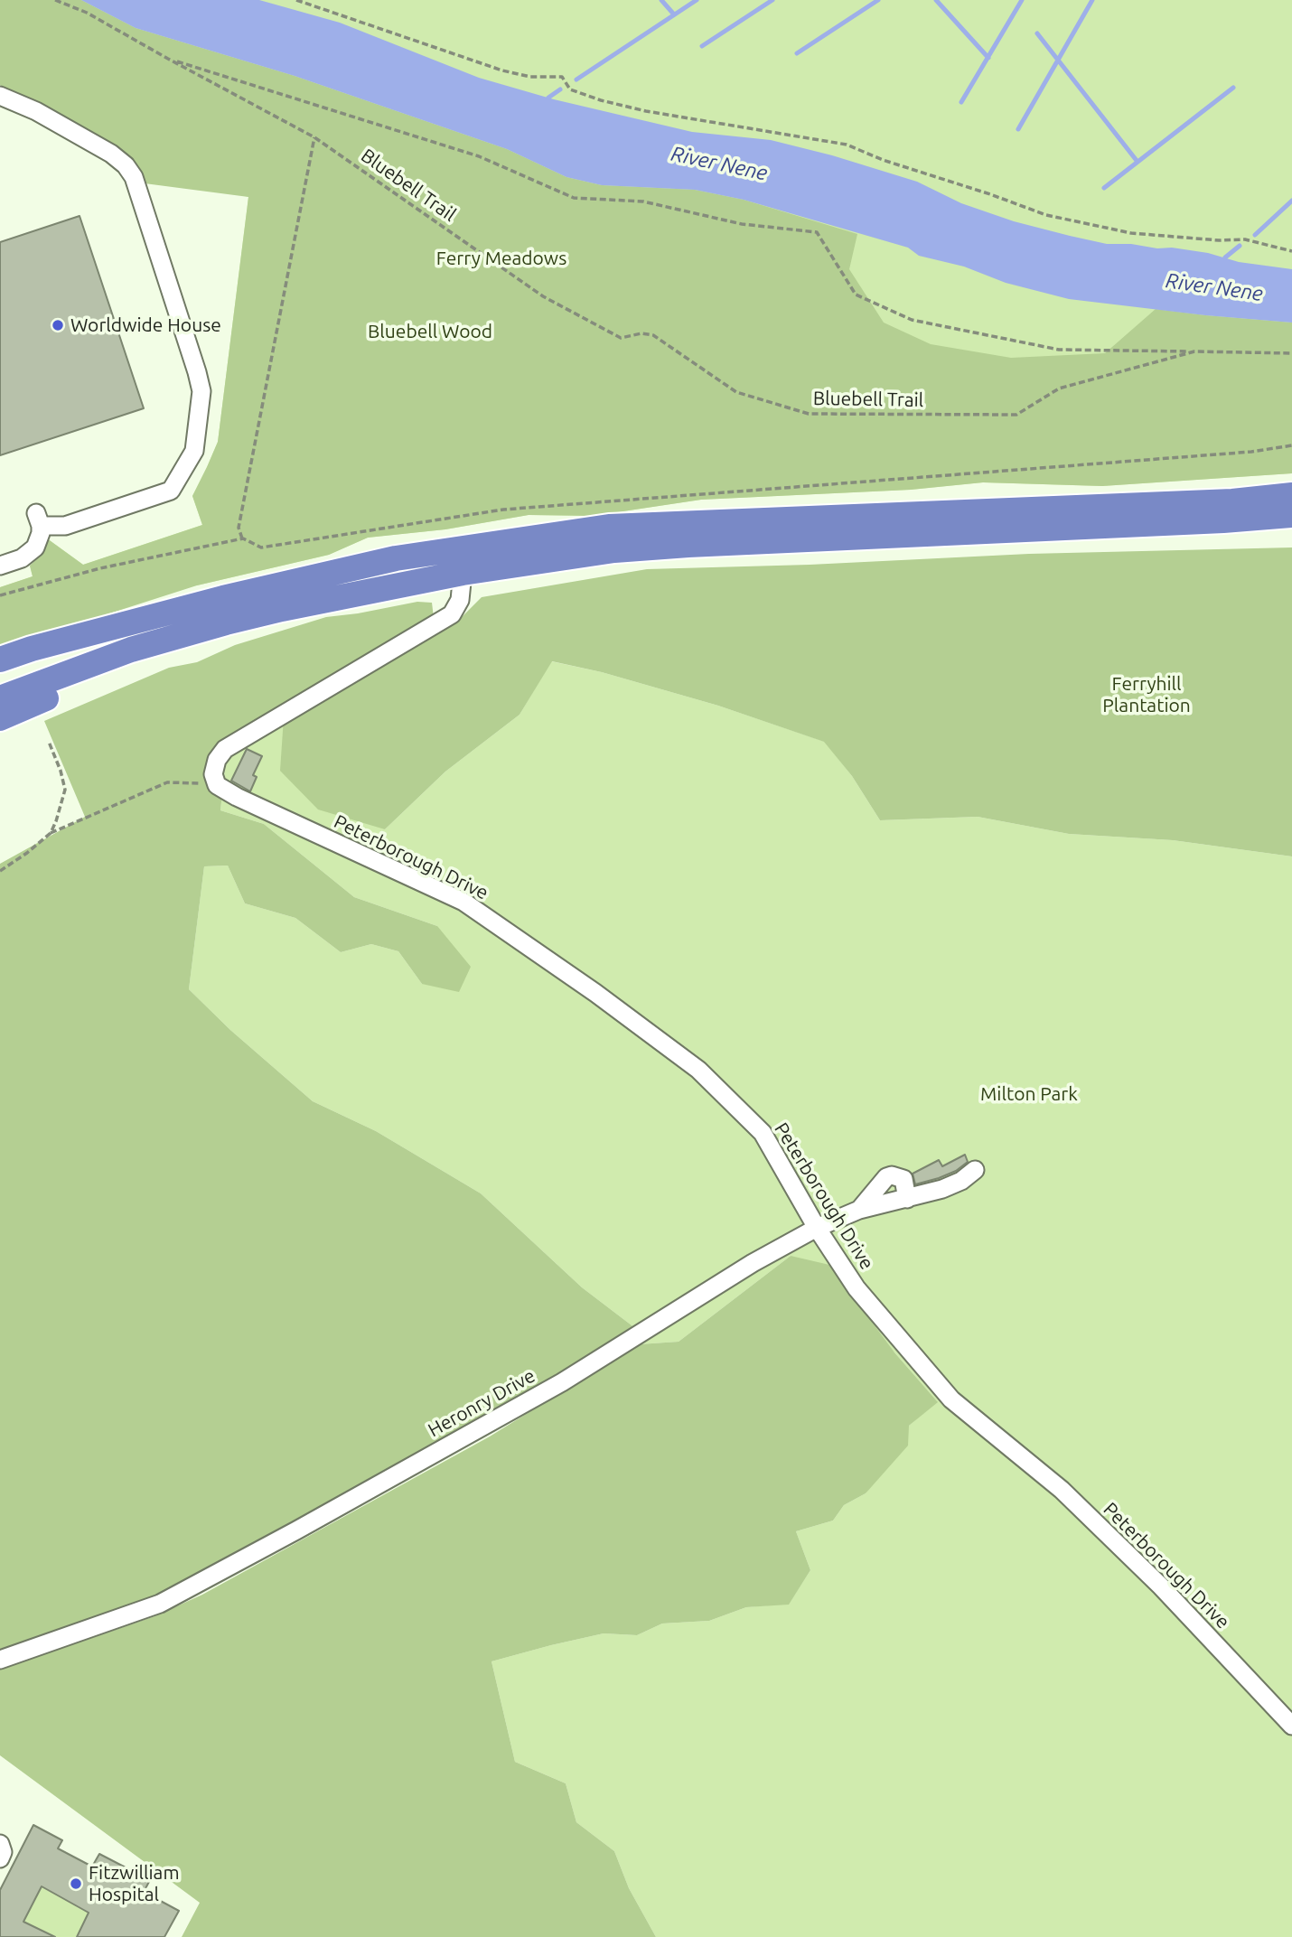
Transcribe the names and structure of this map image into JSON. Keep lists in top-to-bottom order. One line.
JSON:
{"streets":{"street":["Peterborough Drive","Heronry Drive"],"path":["Bluebell Trail"]},"crossings":[["Peterborough Drive","Heronry Drive"]],"water":["River Nene"],"parks":["Ferry Meadows","Bluebell Wood","Ferryhill Plantation","Milton Park"],"places":["Worldwide House","Fitzwilliam Hospital"]}
